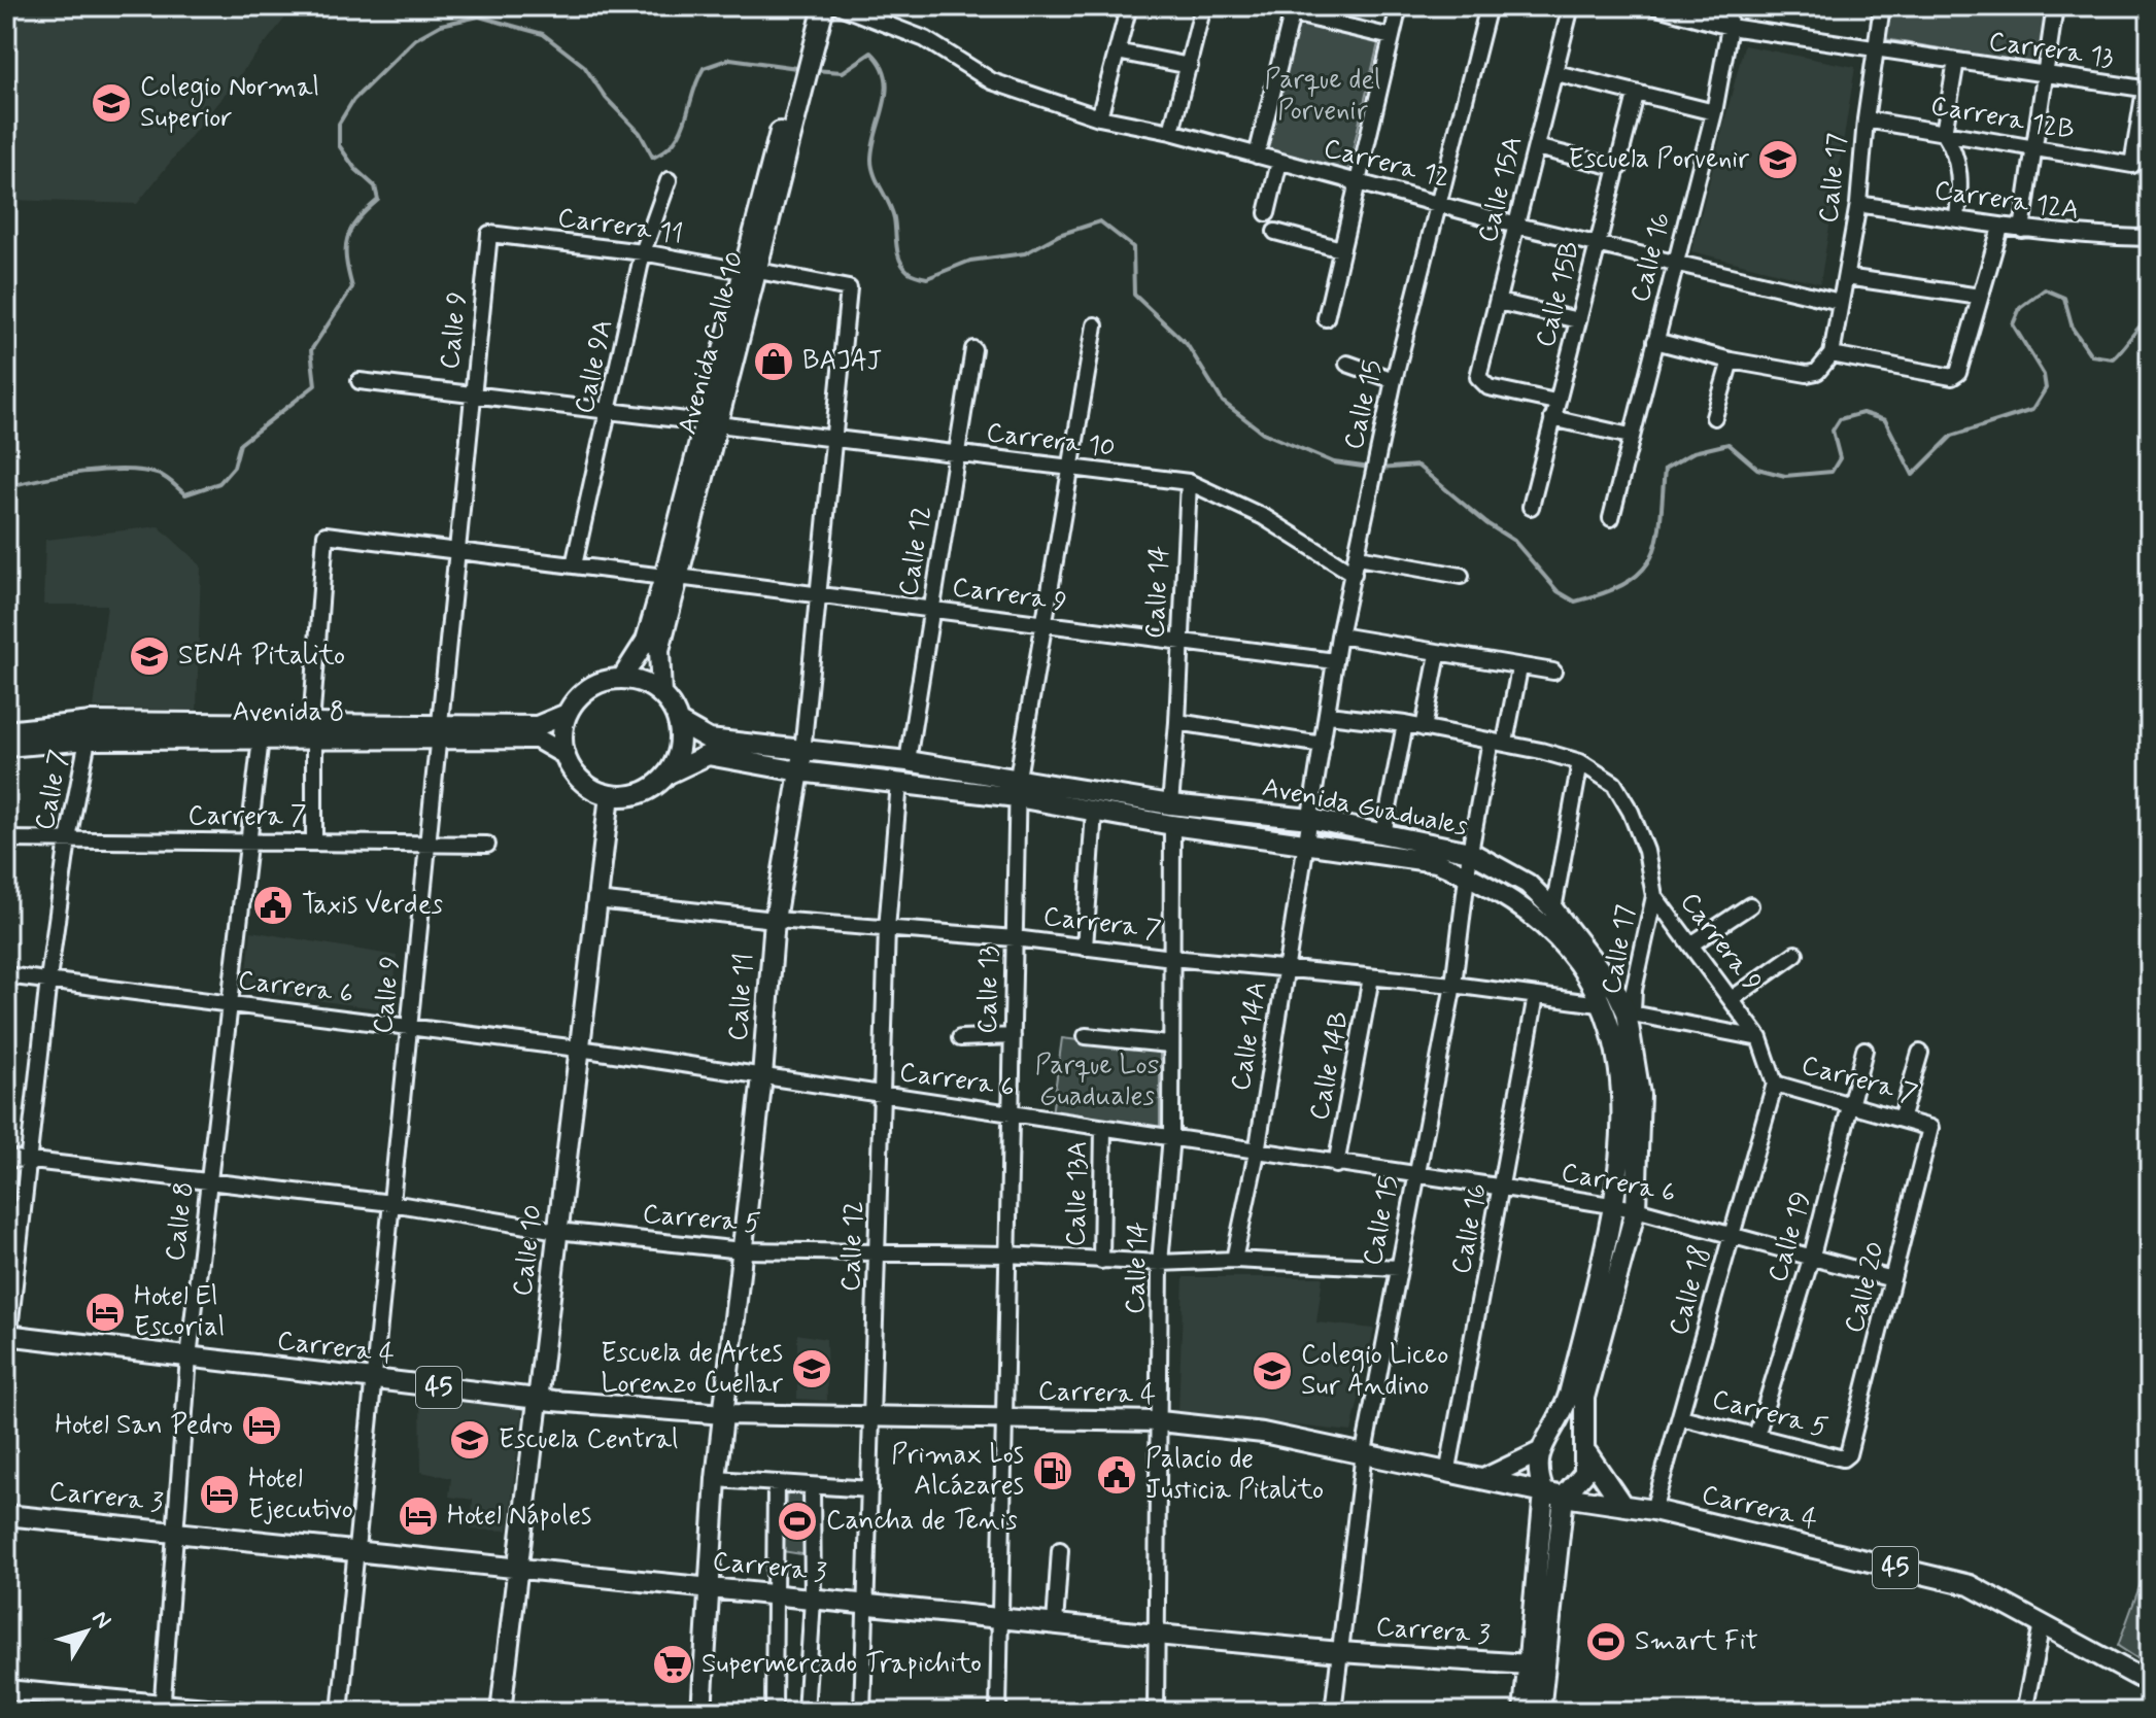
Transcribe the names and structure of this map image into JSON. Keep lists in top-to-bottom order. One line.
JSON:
{"streets":{"main road":["Avenida Calle 10","Avenida 8","Avenida Guaduales","Calle 11","Calle 10","Carrera 4","45","Carrera 3"],"street":["Carrera 13","Carrera 12B","Carrera 12","Calle 17","Calle 15A","Carrera 12A","Carrera 11","Calle 16","Calle 15B","Calle 9","Calle 9A","Calle 15","Carrera 10","Calle 12","Calle 14","Carrera 9","Calle 7","Carrera 7","Carrera 6","Calle 13","Calle 14A","Calle 14B","Calle 13A","Carrera 5","Calle 8","Calle 19","Calle 20","Calle 18"]},"crossings":[["Carrera 13","Calle 17"],["Carrera 13","Calle 16"],["Carrera 12B","Calle 17"],["Carrera 12","Calle 17"],["Carrera 12","Calle 15A"],["Carrera 12","Calle 16"],["Carrera 12","Calle 15B"],["Carrera 12","Calle 15"],["Calle 17","Carrera 12A"],["Calle 17","Carrera 9"],["Calle 17","Avenida Guaduales"],["Calle 15A","Calle 15B"],["Carrera 11","Calle 9"],["Carrera 11","Avenida Calle 10"],["Carrera 11","Calle 9A"],["Carrera 11","Calle 11"],["Calle 16","Carrera 7"],["Calle 16","Carrera 6"],["Calle 16","Carrera 4"],["Calle 9","Carrera 10"],["Calle 9","Carrera 9"],["Calle 9","Avenida 8"],["Calle 9","Carrera 7"],["Calle 9","Carrera 6"],["Calle 9","Carrera 5"],["Calle 9","Carrera 4"],["Calle 9","Carrera 3"],["Avenida Calle 10","Carrera 10"],["Avenida Calle 10","Carrera 9"],["Avenida Calle 10","Avenida 8"],["Avenida Calle 10","Avenida Guaduales"],["Avenida Calle 10","Calle 10"],["Calle 9A","Carrera 10"],["Calle 9A","Carrera 9"],["Calle 15","Carrera 10"],["Calle 15","Carrera 9"],["Calle 15","Avenida Guaduales"],["Calle 15","Carrera 7"],["Calle 15","Carrera 6"],["Calle 15","Calle 14A"],["Calle 15","Carrera 5"],["Calle 15","Carrera 4"],["Calle 15","Carrera 3"],["Carrera 10","Calle 12"],["Carrera 10","Calle 14"],["Carrera 10","Calle 13"],["Carrera 10","Calle 11"],["Calle 12","Carrera 9"],["Calle 12","Avenida Guaduales"],["Calle 12","Carrera 7"],["Calle 12","Carrera 6"],["Calle 12","Carrera 5"],["Calle 12","Carrera 4"],["Calle 12","Carrera 3"],["Calle 14","Carrera 9"],["Calle 14","Avenida Guaduales"],["Calle 14","Carrera 7"],["Calle 14","Carrera 6"],["Calle 14","Carrera 5"],["Calle 14","Carrera 4"],["Calle 14","Carrera 3"],["Carrera 9","Avenida 8"],["Carrera 9","Carrera 7"],["Carrera 9","Calle 13"],["Carrera 9","Calle 11"],["Carrera 9","Calle 18"],["Avenida 8","Calle 7"],["Avenida 8","Avenida Guaduales"],["Avenida 8","Calle 8"],["Avenida 8","Calle 10"],["Calle 7","Carrera 7"],["Calle 7","Carrera 6"],["Calle 7","Carrera 5"],["Calle 7","Carrera 4"],["Avenida Guaduales","Carrera 7"],["Avenida Guaduales","Carrera 6"],["Avenida Guaduales","Calle 13"],["Avenida Guaduales","Calle 11"],["Avenida Guaduales","Calle 14A"],["Avenida Guaduales","Calle 10"],["Carrera 7","Calle 13"],["Carrera 7","Calle 11"],["Carrera 7","Calle 14A"],["Carrera 7","Calle 14B"],["Carrera 7","Calle 8"],["Carrera 7","Calle 19"],["Carrera 7","Calle 10"],["Carrera 7","Calle 20"],["Carrera 7","Calle 18"],["Carrera 6","Calle 13"],["Carrera 6","Calle 11"],["Carrera 6","Calle 14A"],["Carrera 6","Calle 14B"],["Carrera 6","Calle 13A"],["Carrera 6","Calle 8"],["Carrera 6","Calle 19"],["Carrera 6","Calle 10"],["Carrera 6","Calle 20"],["Carrera 6","Calle 18"],["Calle 13","Carrera 5"],["Calle 13","Carrera 4"],["Calle 13","Carrera 3"],["Calle 11","Carrera 5"],["Calle 11","Carrera 4"],["Calle 11","Carrera 3"],["Calle 14A","Carrera 5"],["Calle 13A","Carrera 5"],["Carrera 5","Calle 8"],["Carrera 5","Calle 19"],["Carrera 5","Calle 10"],["Carrera 5","Calle 20"],["Carrera 5","Calle 18"],["Calle 8","Carrera 4"],["Calle 8","Carrera 3"],["Calle 10","Carrera 4"],["Calle 10","Carrera 3"],["Calle 18","Carrera 4"]],"parks":["Parque del Porvenir","Parque Los Guaduales"],"places":{"school or university":["Colegio Normal Superior","Escuela Porvenir","SENA Pitalito","Escuela de Artes Lorenzo Cuellar","Colegio Liceo Sur Andino","Escuela Central"],"shop":["BAJAJ"],"public building":["Taxis Verdes","Palacio de Justicia Pitalito"],"hotel":["Hotel El Escorial","Hotel San Pedro","Hotel Ejecutivo","Hotel Nápoles"],"fuel station":["Primax Los Alcázares"],"sports":["Cancha de Tenis","Smart Fit"],"supermarket":["Supermercado Trapichito"]},"north":"top right"}
